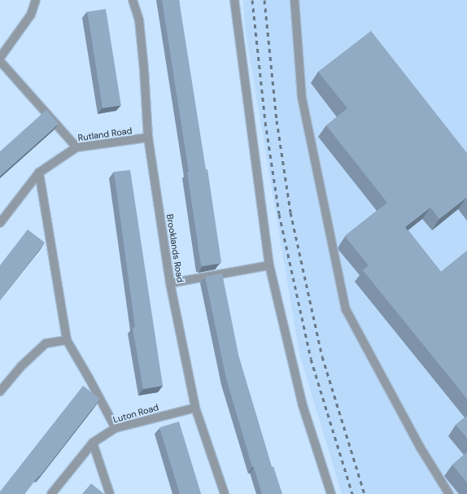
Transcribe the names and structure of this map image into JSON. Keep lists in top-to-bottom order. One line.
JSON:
{"streets":{"street":["Rutland Road","Brooklands Road","Luton Road"]},"crossings":[["Rutland Road","Brooklands Road"],["Brooklands Road","Luton Road"]]}
